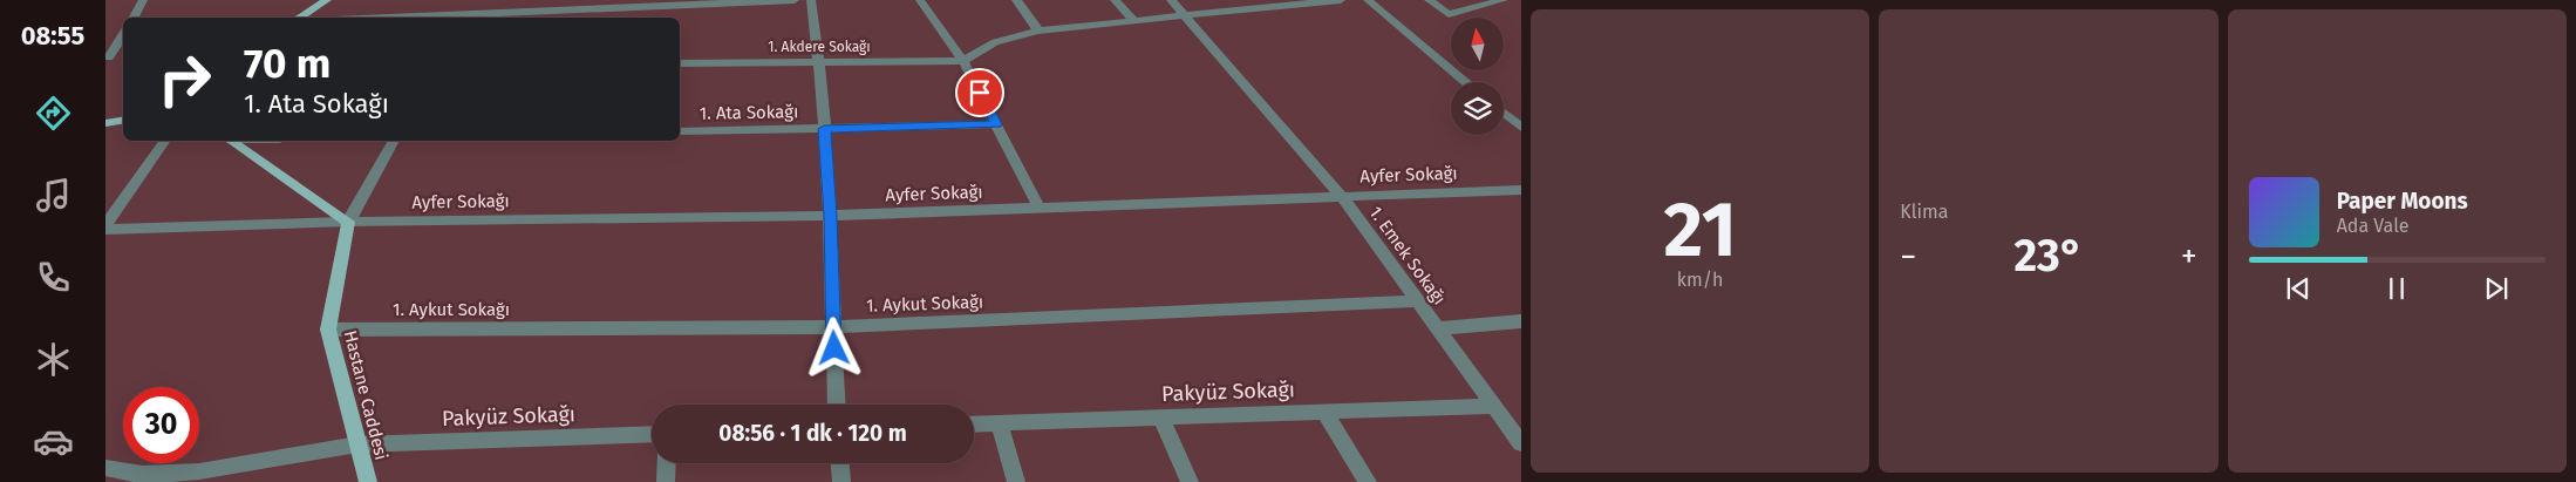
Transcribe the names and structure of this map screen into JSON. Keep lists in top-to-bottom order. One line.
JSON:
{"streets":{"main road":["Hastane Caddesi"],"street":["1. Akdere Sokağı","1. Ata Sokağı","Ayfer Sokağı","1. Emek Sokağı","1. Aykut Sokağı","Pakyüz Sokağı"]},"crossings":[["Ayfer Sokağı","1. Emek Sokağı"],["Ayfer Sokağı","Hastane Caddesi"],["1. Emek Sokağı","1. Aykut Sokağı"],["1. Emek Sokağı","Pakyüz Sokağı"],["1. Aykut Sokağı","Hastane Caddesi"],["Pakyüz Sokağı","Hastane Caddesi"]],"north":"top","page":{"tabs":"08:55","tile":[["21","km/h"],"Klima"],"turn":["70 m","1. Ata Sokağı"],"song":["Paper Moons","Ada Vale"],"heat":["−","23°","+"],"limit":"30","trip":"08:56 · 1 dk · 120 m"}}
